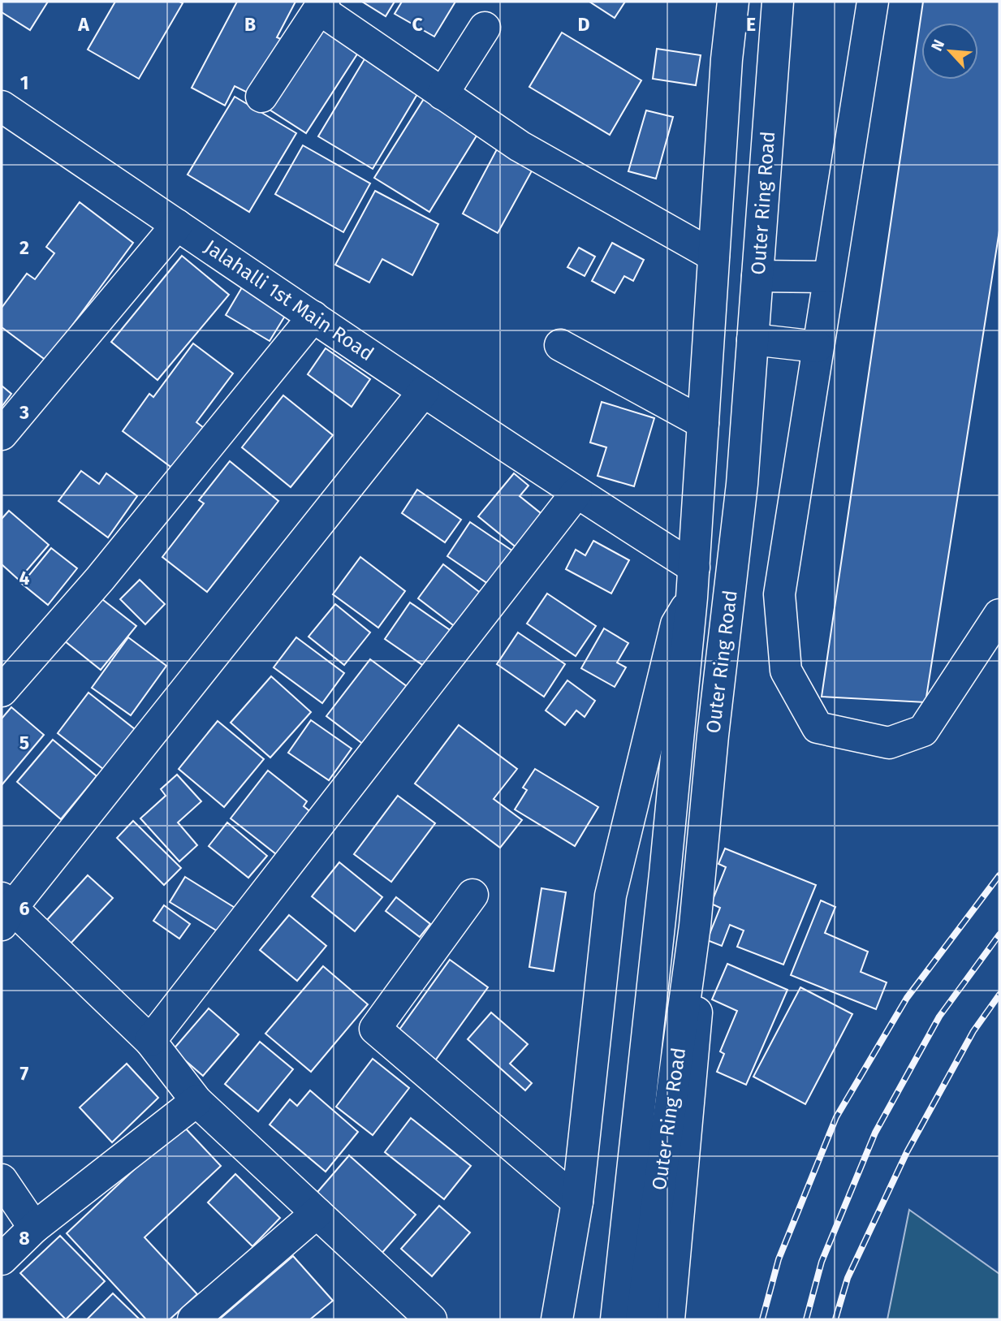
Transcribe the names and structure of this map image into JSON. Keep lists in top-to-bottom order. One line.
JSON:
{"streets":{"main road":["Outer Ring Road","Jalahalli 1st Main Road"]},"crossings":[["Outer Ring Road","Jalahalli 1st Main Road"]],"north":"top left","grid":{"columns":["A","B","C","D","E"],"rows":["1","2","3","4","5","6","7","8"]}}
